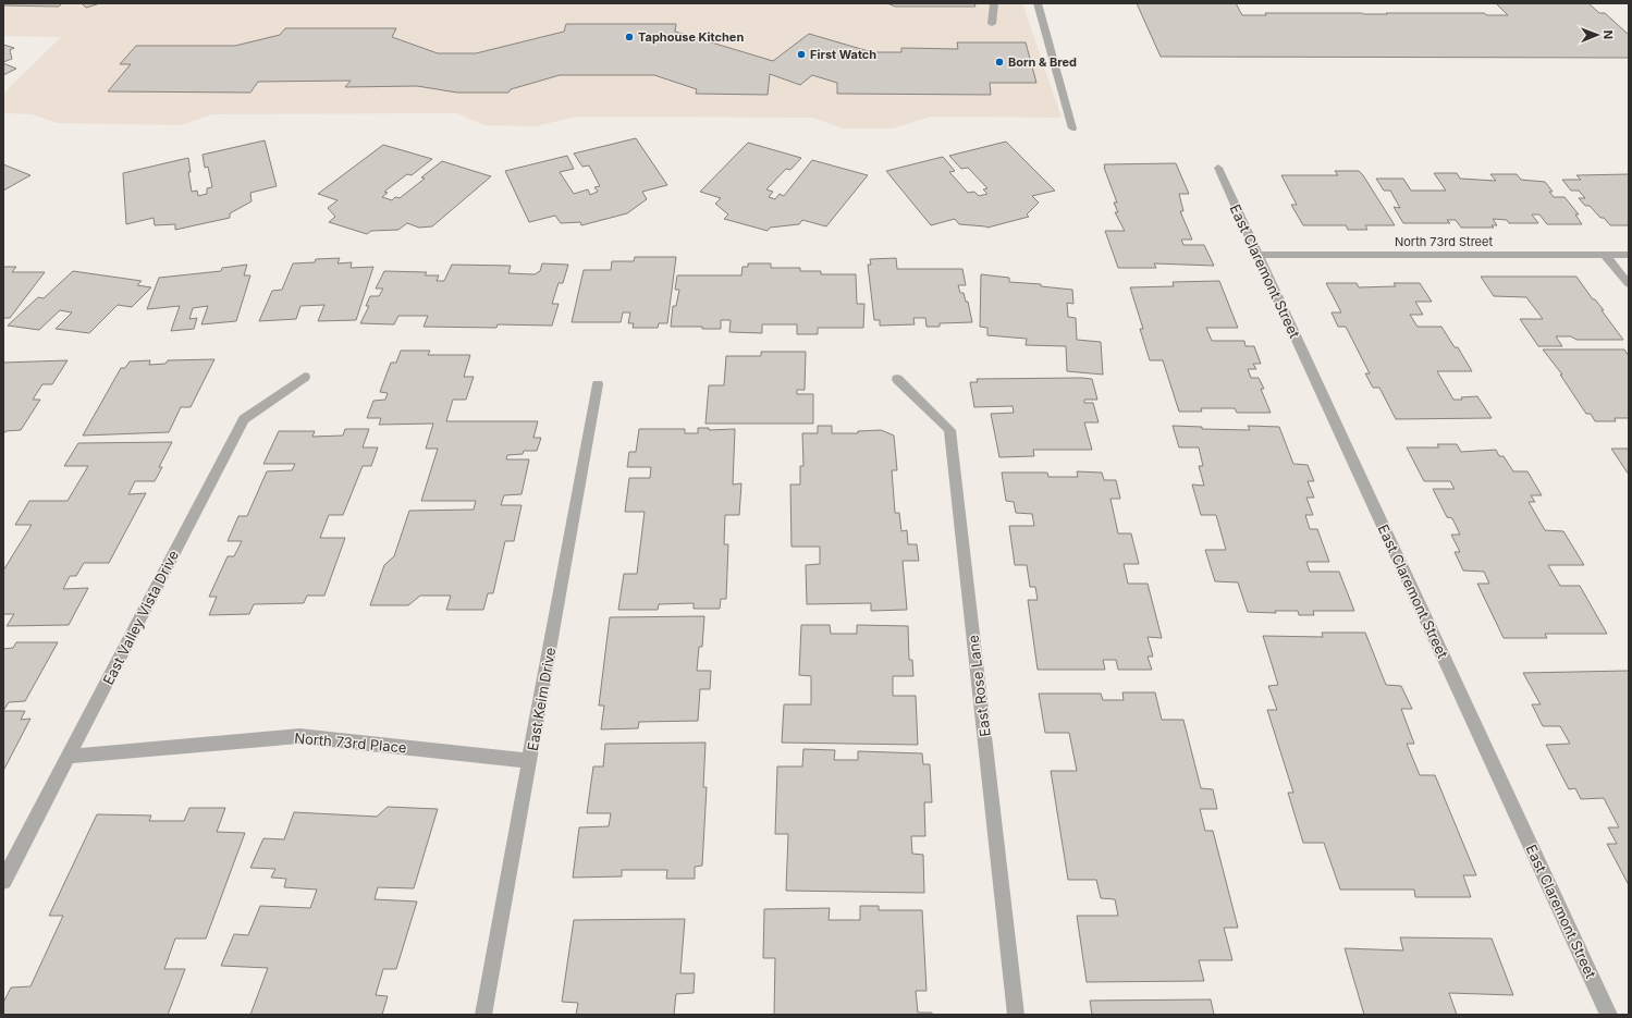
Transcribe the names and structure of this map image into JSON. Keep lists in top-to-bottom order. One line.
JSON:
{"streets":{"street":["North 73rd Street","East Claremont Street","East Valley Vista Drive","East Rose Lane","East Keim Drive","North 73rd Place"]},"crossings":[["North 73rd Street","East Claremont Street"],["East Valley Vista Drive","North 73rd Place"],["East Keim Drive","North 73rd Place"]],"places":["Taphouse Kitchen","First Watch","Born & Bred"],"north":"right"}
